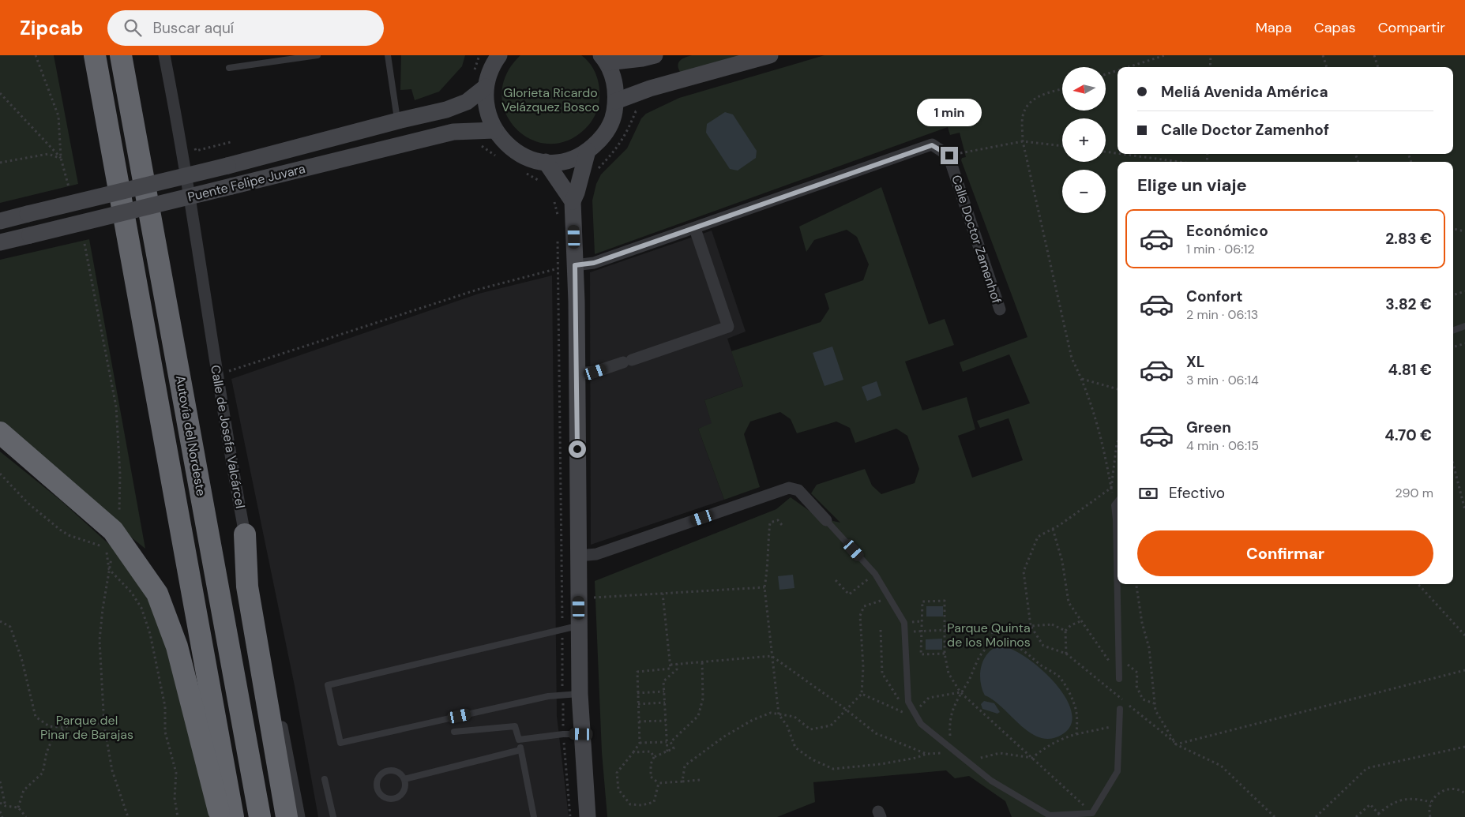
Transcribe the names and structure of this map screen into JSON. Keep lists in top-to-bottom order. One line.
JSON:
{"streets":{"highway":["Autovía del Nordeste"],"main road":["Puente Felipe Juvara"],"street":["Calle Doctor Zamenhof","Calle de Josefa Valcárcel"]},"parks":["Glorieta Ricardo Velázquez Bosco","Parque Quinta de los Molinos","Parque del Pinar de Barajas"],"north":"left","page":{"header":"Zipcab","search":"Buscar aquí","nav":["Mapa","Capas","Compartir"],"map_buttons":["+","−"],"banner":["Meliá Avenida América","Calle Doctor Zamenhof"],"bubble":"1 min","heading":"Elige un viaje","list":[{"name":"Económico","note":"1 min · 06:12","value":"2.83 €"},{"name":"Confort","note":"2 min · 06:13","value":"3.82 €"},{"name":"XL","note":"3 min · 06:14","value":"4.81 €"},{"name":"Green","note":"4 min · 06:15","value":"4.70 €"}],"pay":["Efectivo","290 m"],"buttons":"Confirmar"}}
